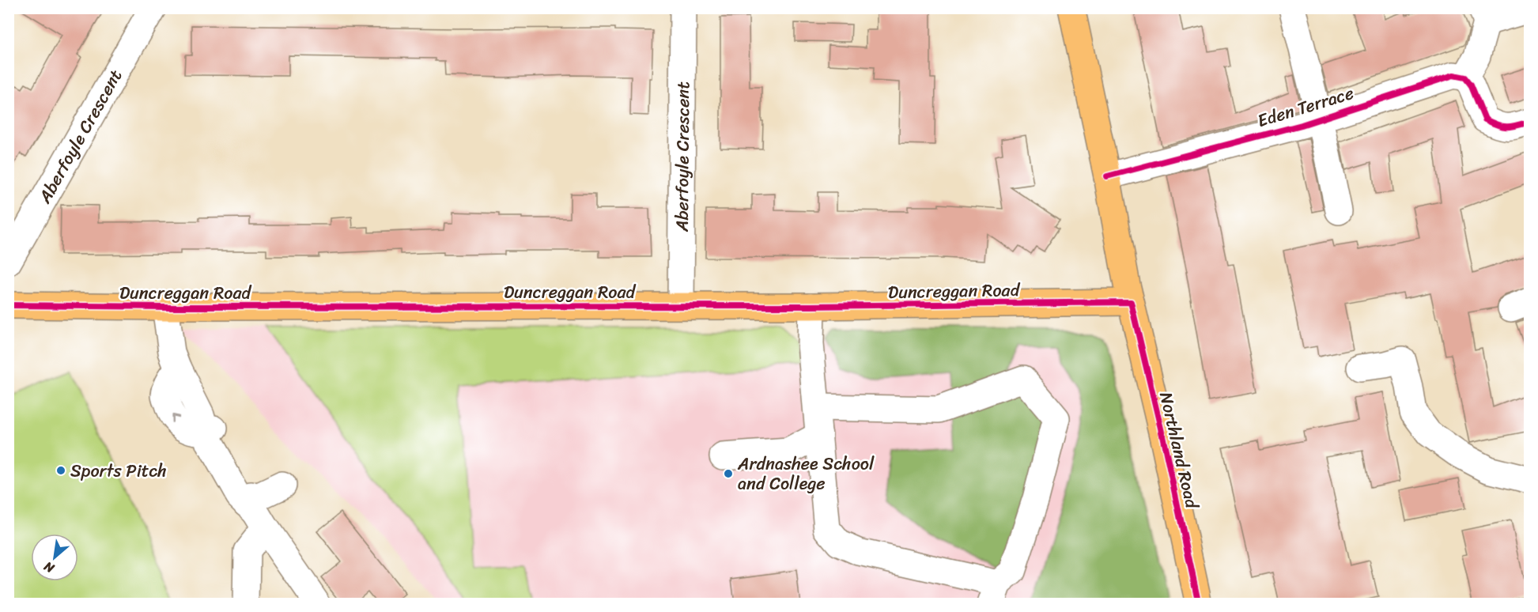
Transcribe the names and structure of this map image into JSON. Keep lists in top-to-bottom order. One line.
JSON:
{"streets":{"main road":["Duncreggan Road","Northland Road"],"street":["Eden Terrace","Aberfoyle Crescent"]},"crossings":[["Eden Terrace","Northland Road"],["Aberfoyle Crescent","Duncreggan Road"],["Duncreggan Road","Northland Road"]],"places":["Sports Pitch","Ardnashee School and College"],"north":"bottom left"}
